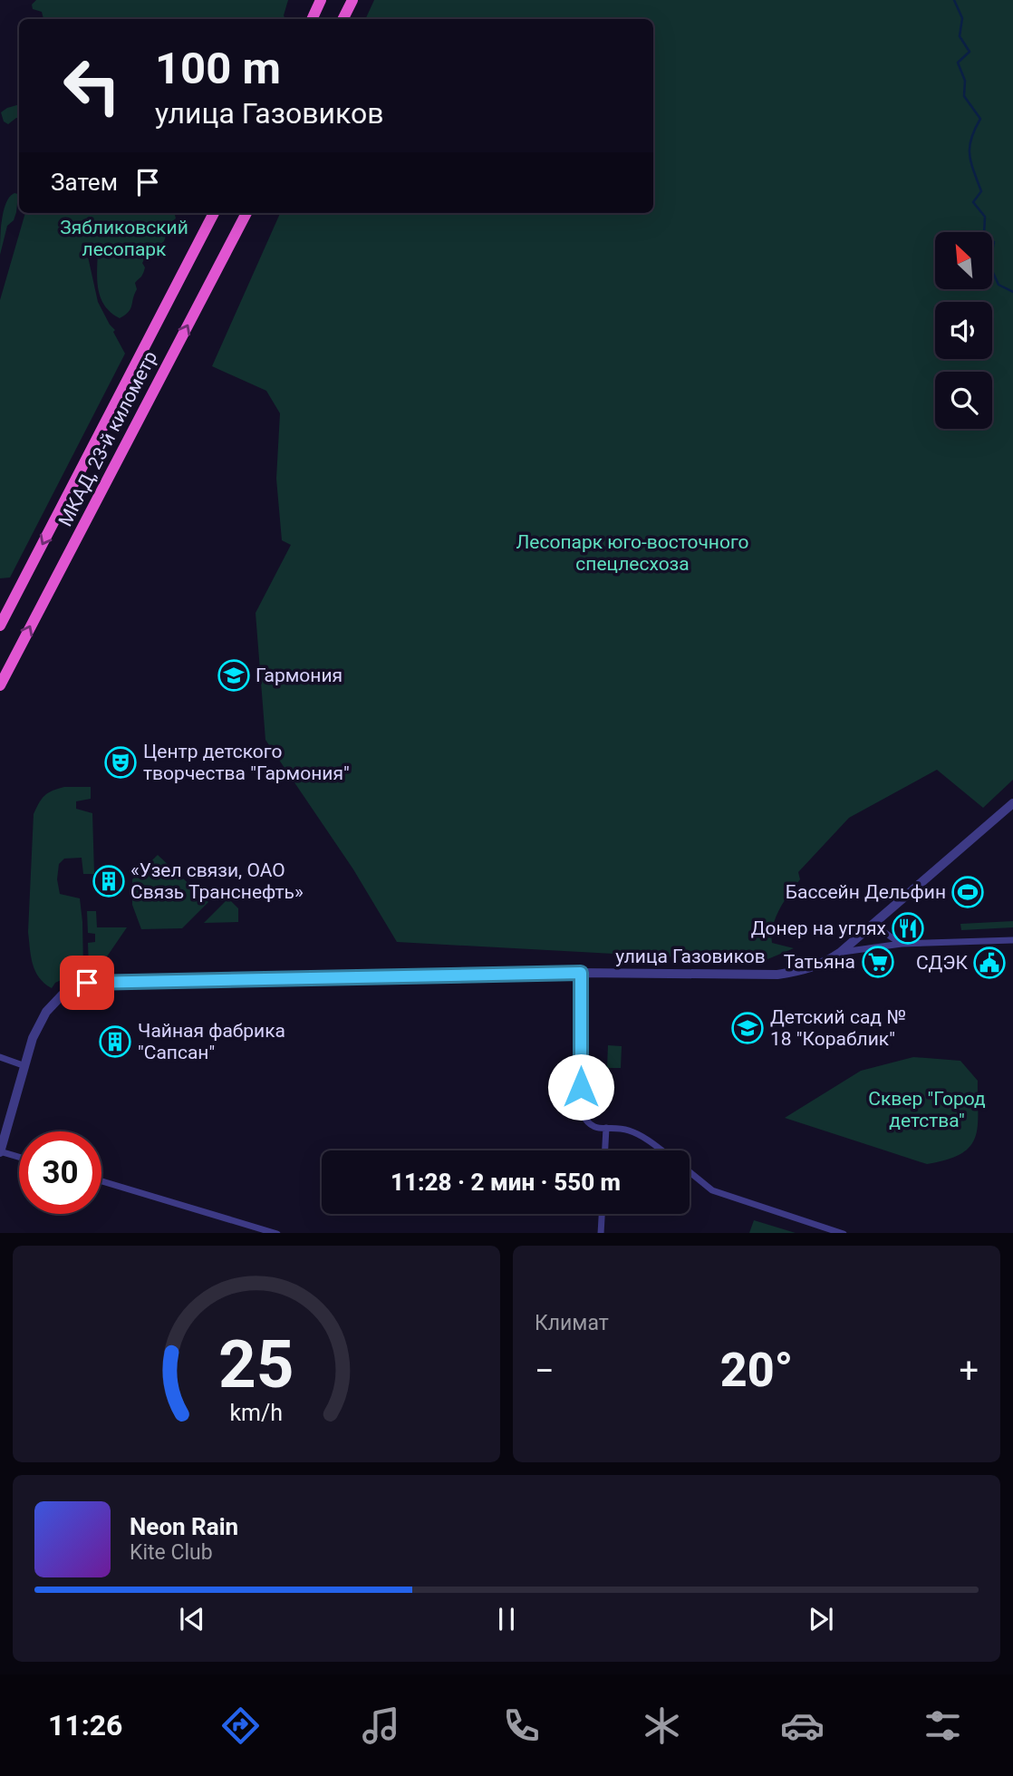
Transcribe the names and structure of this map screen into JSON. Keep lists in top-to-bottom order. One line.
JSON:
{"streets":{"highway":["МКАД, 23-й километр"],"street":["улица Газовиков"]},"parks":["Зябликовский лесопарк","Лесопарк юго-восточного спецлесхоза","Сквер \"Город детства\""],"places":{"school or university":["Гармония","Детский сад № 18 \"Кораблик\""],"theatre":["Центр детского творчества \"Гармония\""],"building":["«Узел связи, ОАО Связь Транснефть»","Чайная фабрика \"Сапсан\""],"sports":["Бассейн Дельфин"],"restaurant":["Донер на углях"],"supermarket":["Татьяна"],"public building":["СДЭК"]},"north":"top left","page":{"turn":["100 m","улица Газовиков"],"then":"Затем","limit":"30","trip":"11:28 · 2 мин · 550 m","tile":"Климат","heat":["−","20°","+"],"song":["Neon Rain","Kite Club"],"tabs":"11:26","gauge":["25","km/h"]}}
